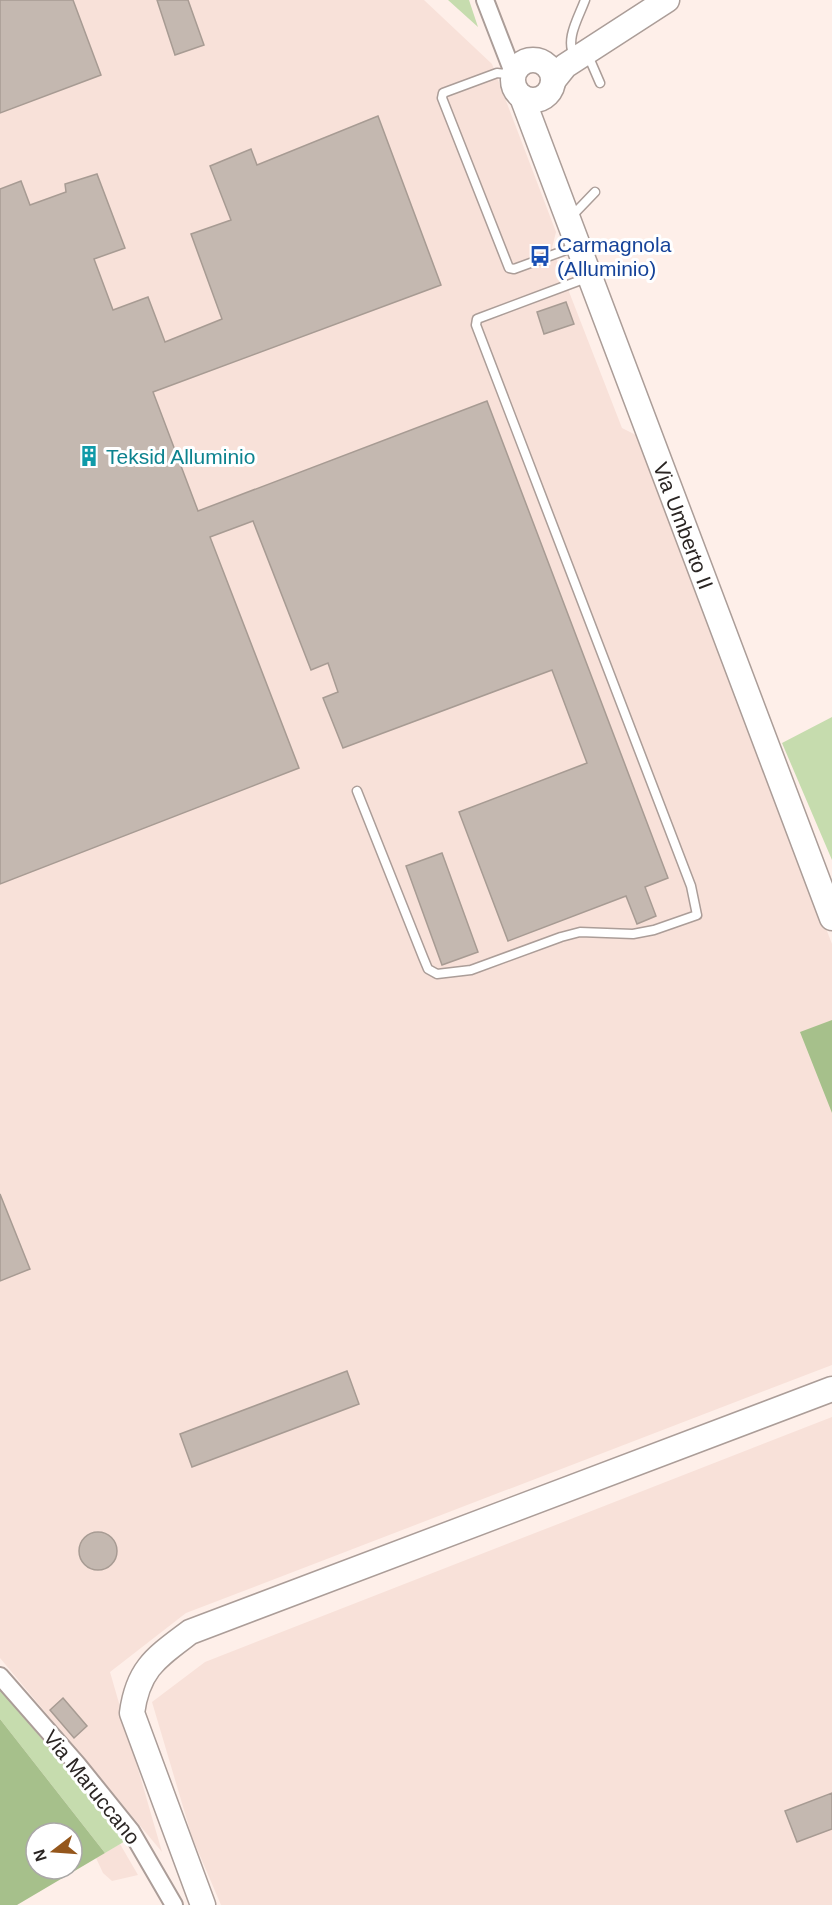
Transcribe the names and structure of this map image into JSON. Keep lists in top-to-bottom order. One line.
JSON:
{"streets":{"street":["Via Umberto II","Via Maruccano"]},"places":{"bus stop":["Carmagnola (Alluminio)"],"building":["Teksid Alluminio"]},"north":"left"}
